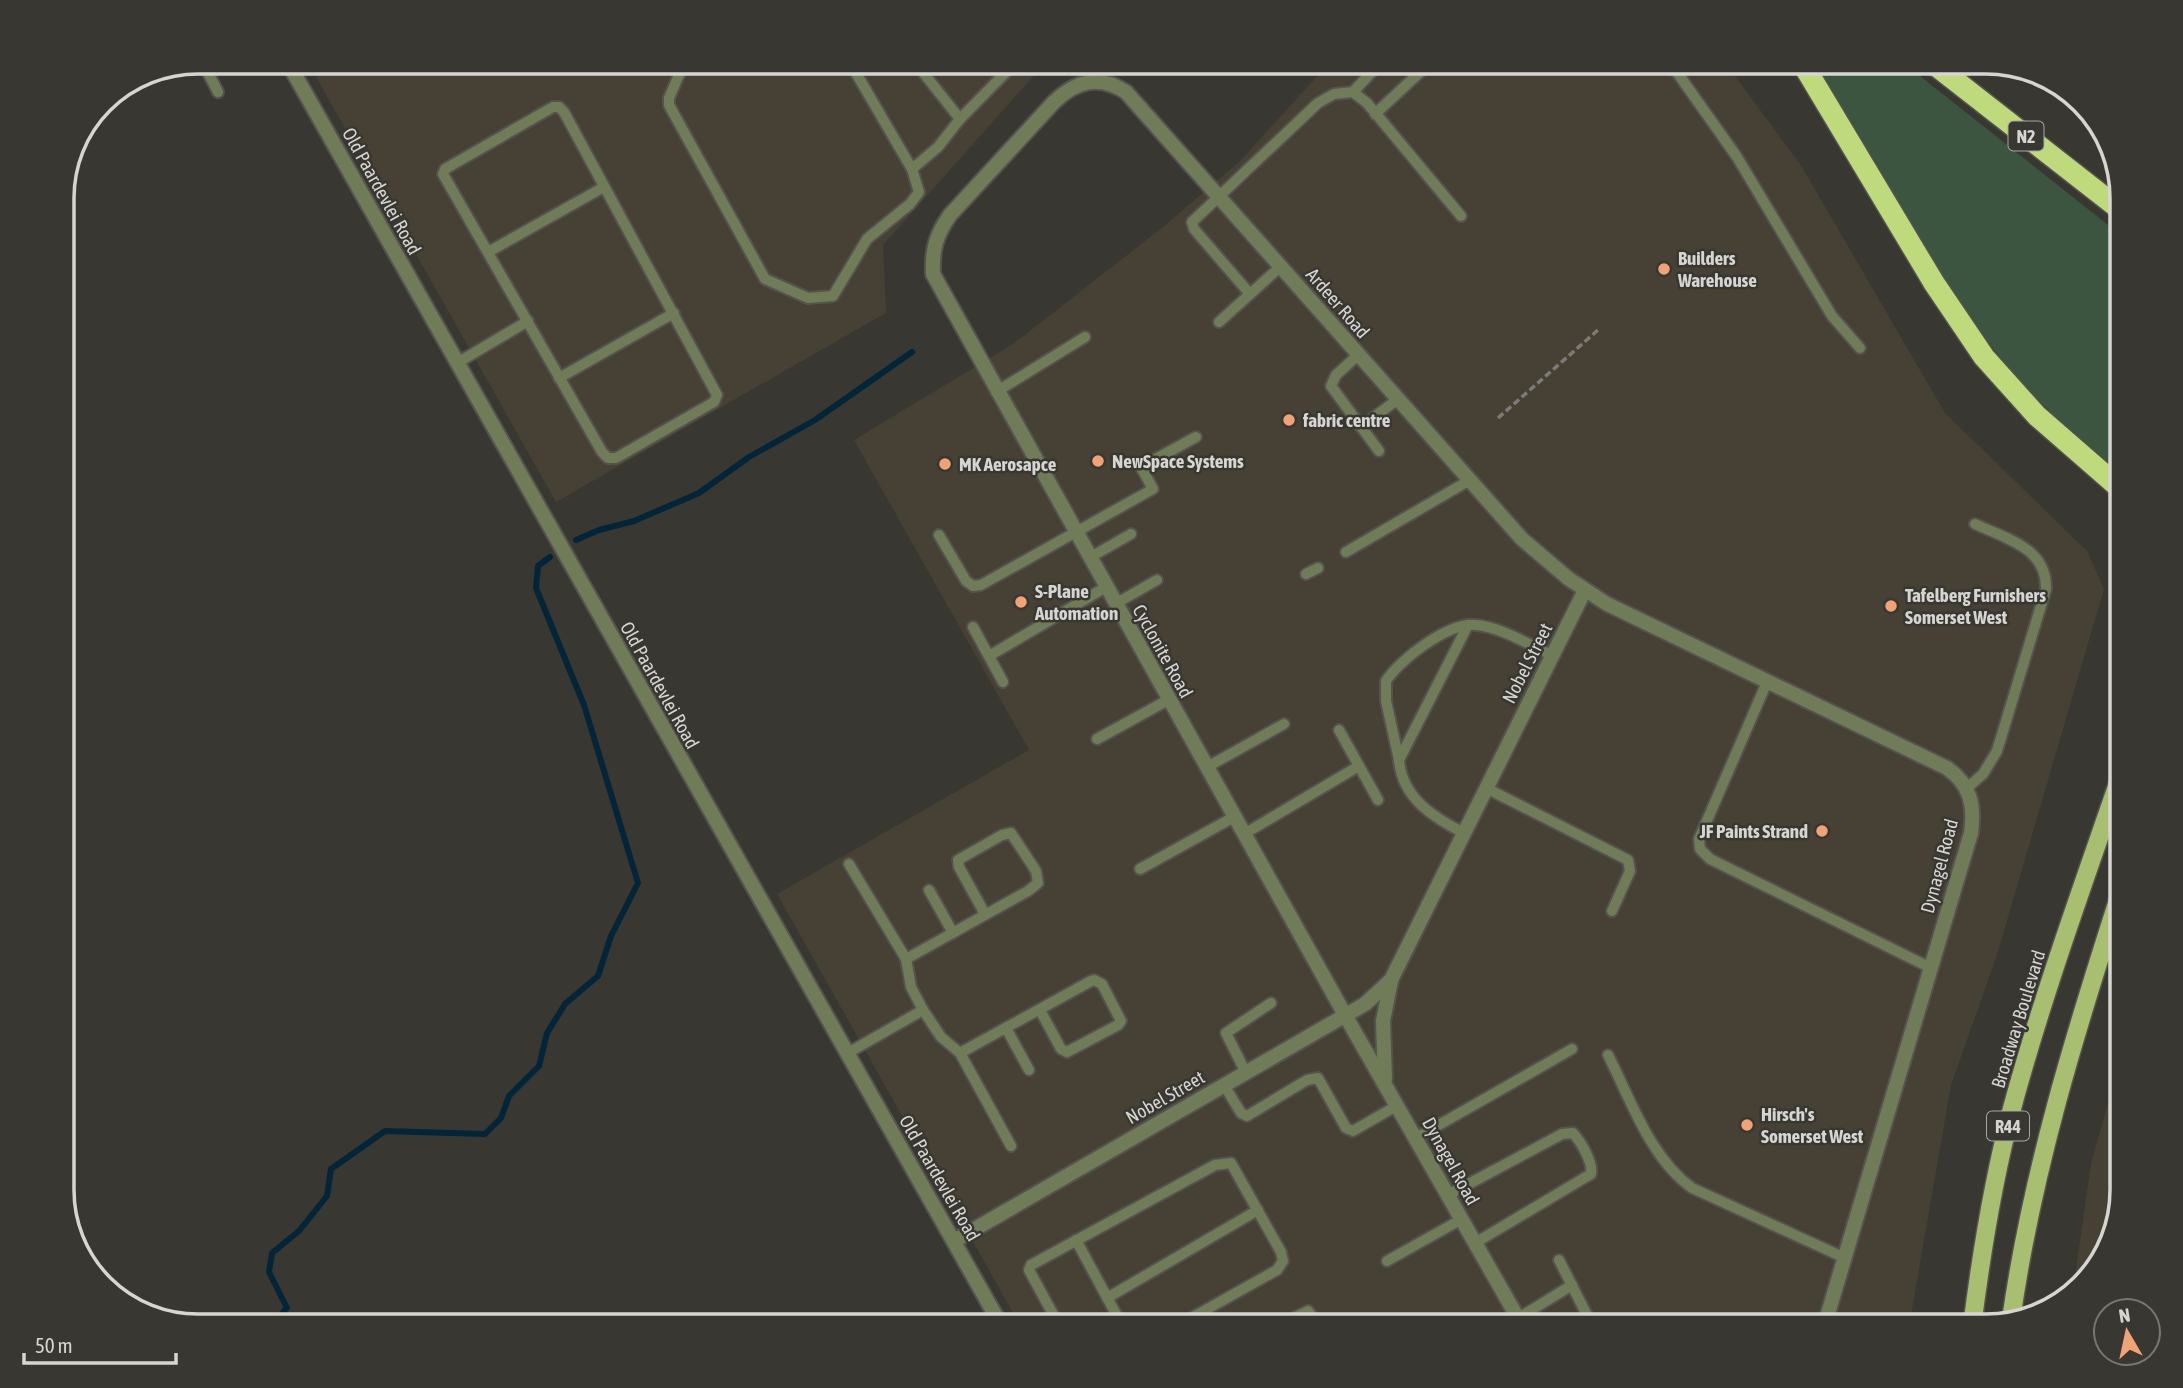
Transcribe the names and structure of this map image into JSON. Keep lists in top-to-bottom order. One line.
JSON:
{"streets":{"highway":["N2"],"main road":["Broadway Boulevard","R44"],"street":["Old Paardevlei Road","Ardeer Road","Cyclonite Road","Nobel Street","Dynagel Road"]},"crossings":[["Old Paardevlei Road","Nobel Street"],["Ardeer Road","Cyclonite Road"],["Ardeer Road","Nobel Street"],["Cyclonite Road","Nobel Street"],["Cyclonite Road","Dynagel Road"],["Nobel Street","Dynagel Road"]],"places":["Builders Warehouse","fabric centre","NewSpace Systems","MK Aerosapce","S-Plane Automation","Tafelberg Furnishers Somerset West","JF Paints Strand","Hirsch's Somerset West"],"scale_bar":"50 m","north":"top"}
